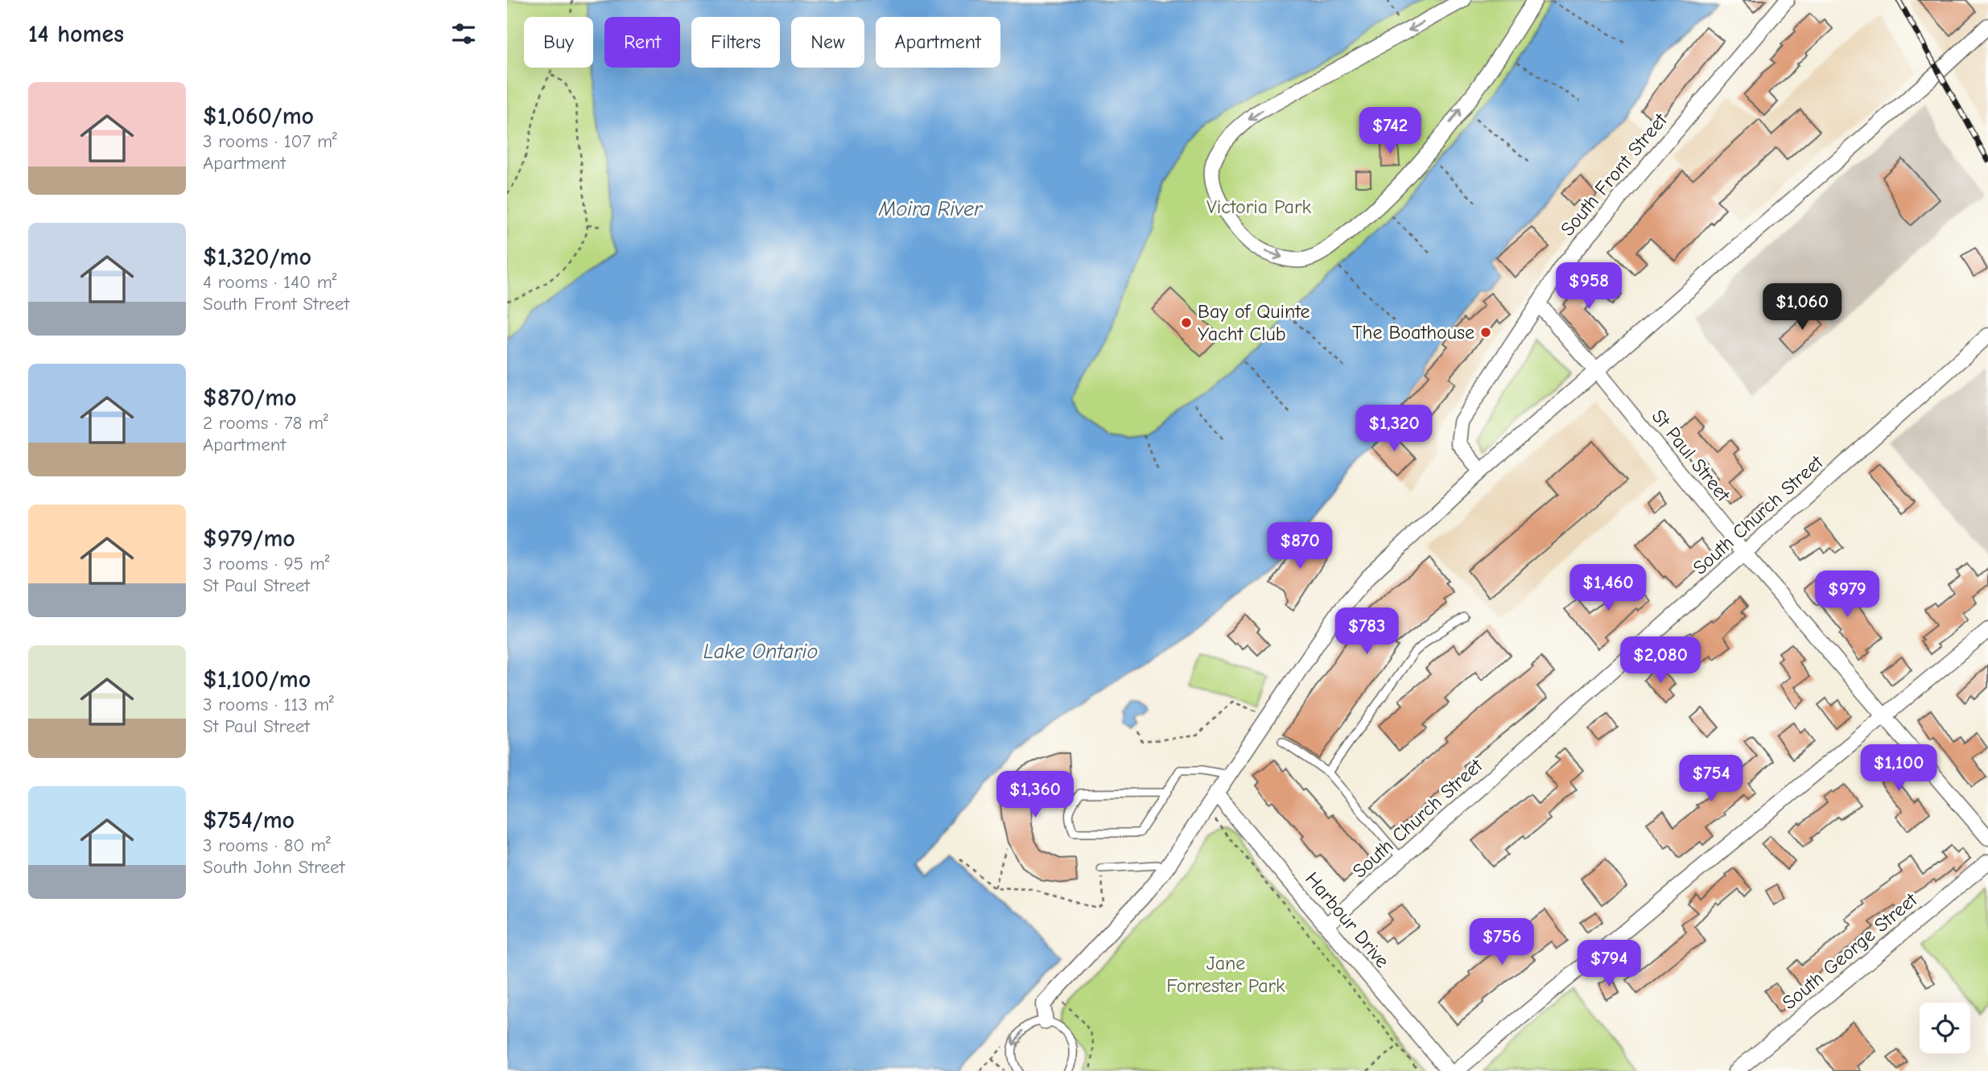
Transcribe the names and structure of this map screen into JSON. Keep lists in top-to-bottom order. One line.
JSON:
{"streets":{"street":["South Front Street","St Paul Street","South Church Street","Harbour Drive","South George Street"]},"crossings":[["South Front Street","St Paul Street"],["St Paul Street","South Church Street"],["South Church Street","Harbour Drive"]],"water":["Moira River","Lake Ontario"],"parks":["Victoria Park","Jane Forrester Park"],"places":["Bay of Quinte Yacht Club","The Boathouse"],"page":{"heading":"14 homes","chip":["Buy","Rent","Filters","New","Apartment"],"list":[{"name":"$1,060/mo","note":"3 rooms · 107 m² · Apartment"},{"name":"$1,320/mo","note":"4 rooms · 140 m² · South Front Street"},{"name":"$870/mo","note":"2 rooms · 78 m² · Apartment"},{"name":"$979/mo","note":"3 rooms · 95 m² · St Paul Street"},{"name":"$1,100/mo","note":"3 rooms · 113 m² · St Paul Street"},{"name":"$754/mo","note":"3 rooms · 80 m² · South John Street"}],"price":["$742","$958","$1,060","$1,320","$870","$1,460","$979","$783","$2,080","$1,100","$754","$1,360","$756","$794"]}}
